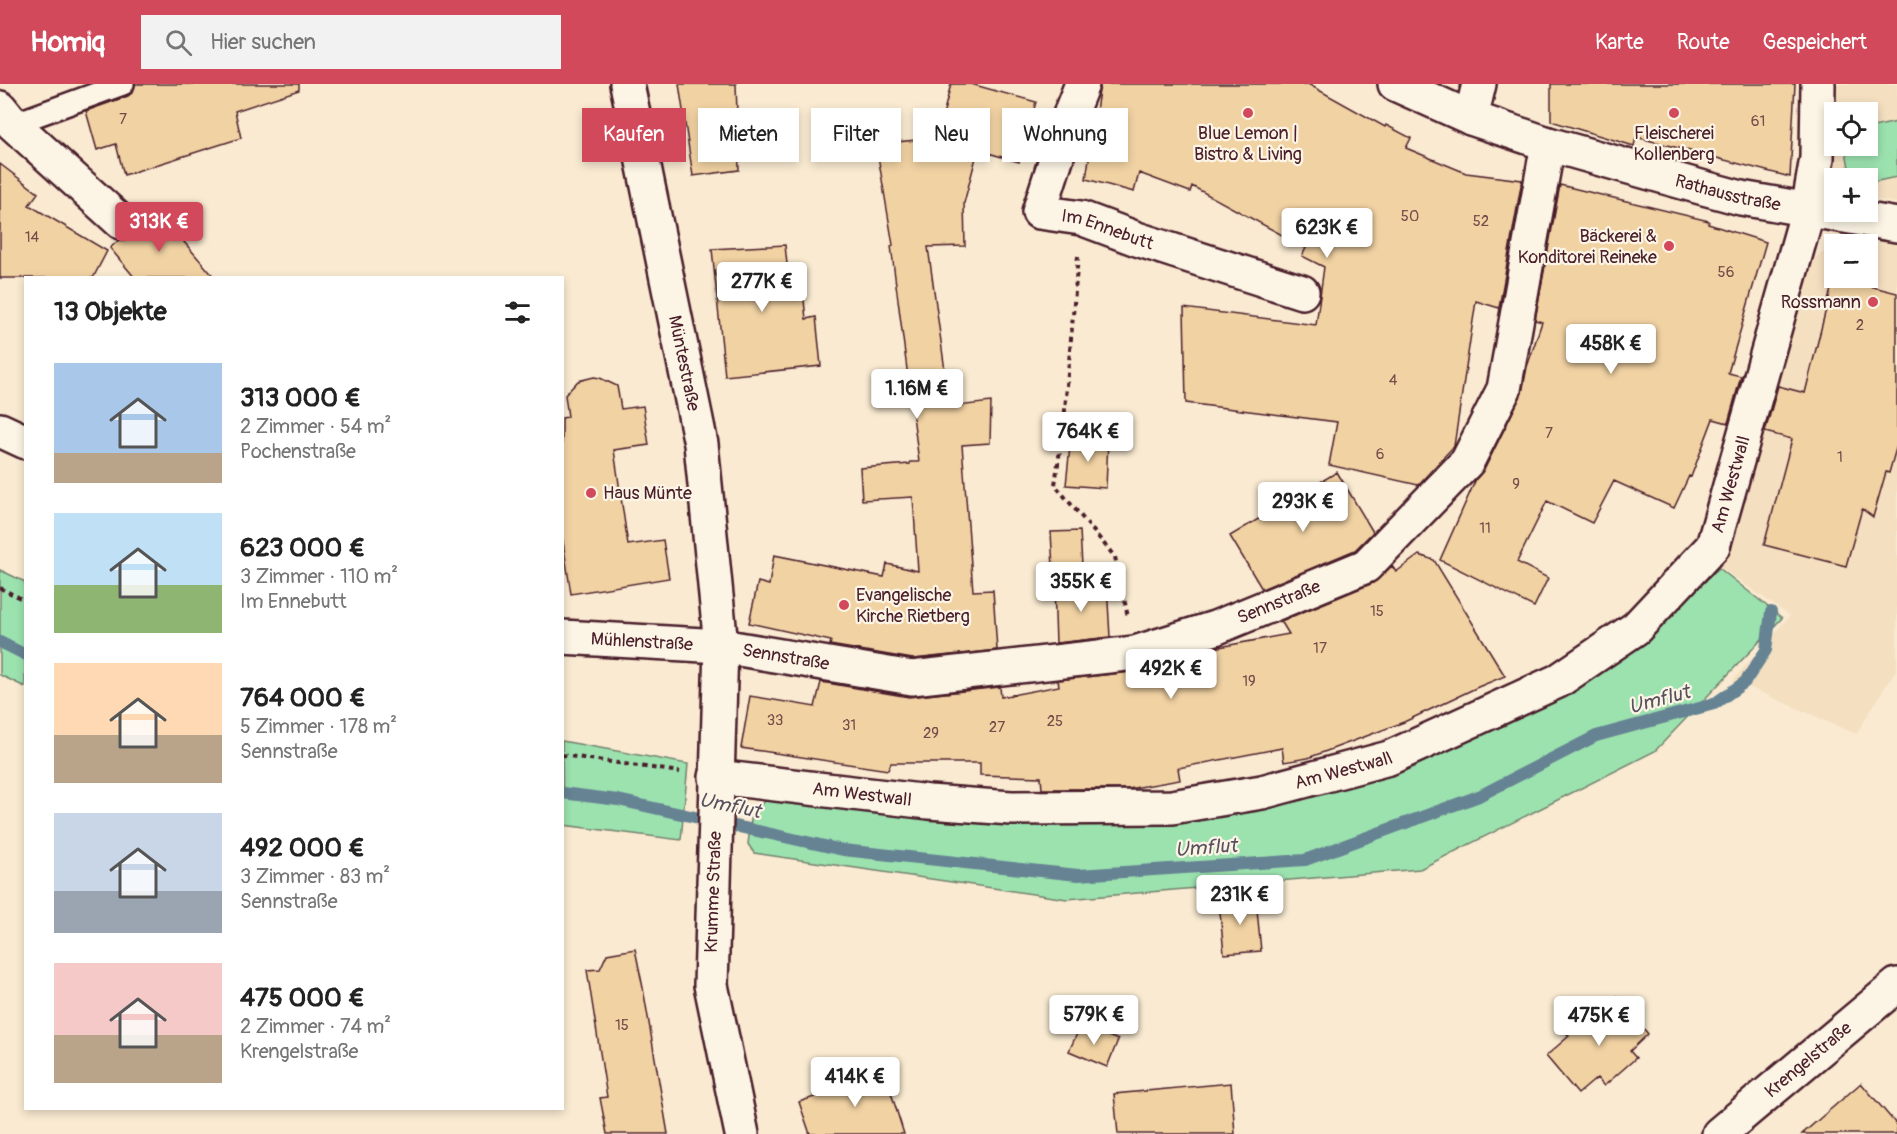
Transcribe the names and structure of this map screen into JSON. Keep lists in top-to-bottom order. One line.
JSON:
{"streets":{"street":["Rathausstraße","Im Ennebutt","Müntestraße","Am Westwall","Sennstraße","Mühlenstraße","Krumme Straße","Krengelstraße"]},"crossings":[["Rathausstraße","Am Westwall"],["Rathausstraße","Sennstraße"],["Müntestraße","Sennstraße"],["Müntestraße","Mühlenstraße"],["Müntestraße","Krumme Straße"],["Am Westwall","Krumme Straße"],["Sennstraße","Mühlenstraße"],["Sennstraße","Krumme Straße"],["Mühlenstraße","Krumme Straße"]],"water":["Umflut"],"places":["Blue Lemon | Bistro & Living","Fleischerei Kollenberg","Bäckerei & Konditorei Reineke","Rossmann","Haus Münte","Evangelische Kirche Rietberg"],"house_numbers":["7","61","50","52","14","56","2","4","7","6","1","9","11","15","17","19","33","25","31","27","29","15"],"page":{"header":"Homiq","search":"Hier suchen","nav":["Karte","Route","Gespeichert"],"map_buttons":["+","−"],"chip":["Kaufen","Mieten","Filter","Neu","Wohnung"],"price":["313K €","623K €","277K €","458K €","1.16M €","764K €","293K €","355K €","492K €","231K €","579K €","475K €","414K €"],"heading":"13 Objekte","list":[{"name":"313 000 €","note":"2 Zimmer · 54 m² · Pochenstraße"},{"name":"623 000 €","note":"3 Zimmer · 110 m² · Im Ennebutt"},{"name":"764 000 €","note":"5 Zimmer · 178 m² · Sennstraße"},{"name":"492 000 €","note":"3 Zimmer · 83 m² · Sennstraße"},{"name":"475 000 €","note":"2 Zimmer · 74 m² · Krengelstraße"}]}}
